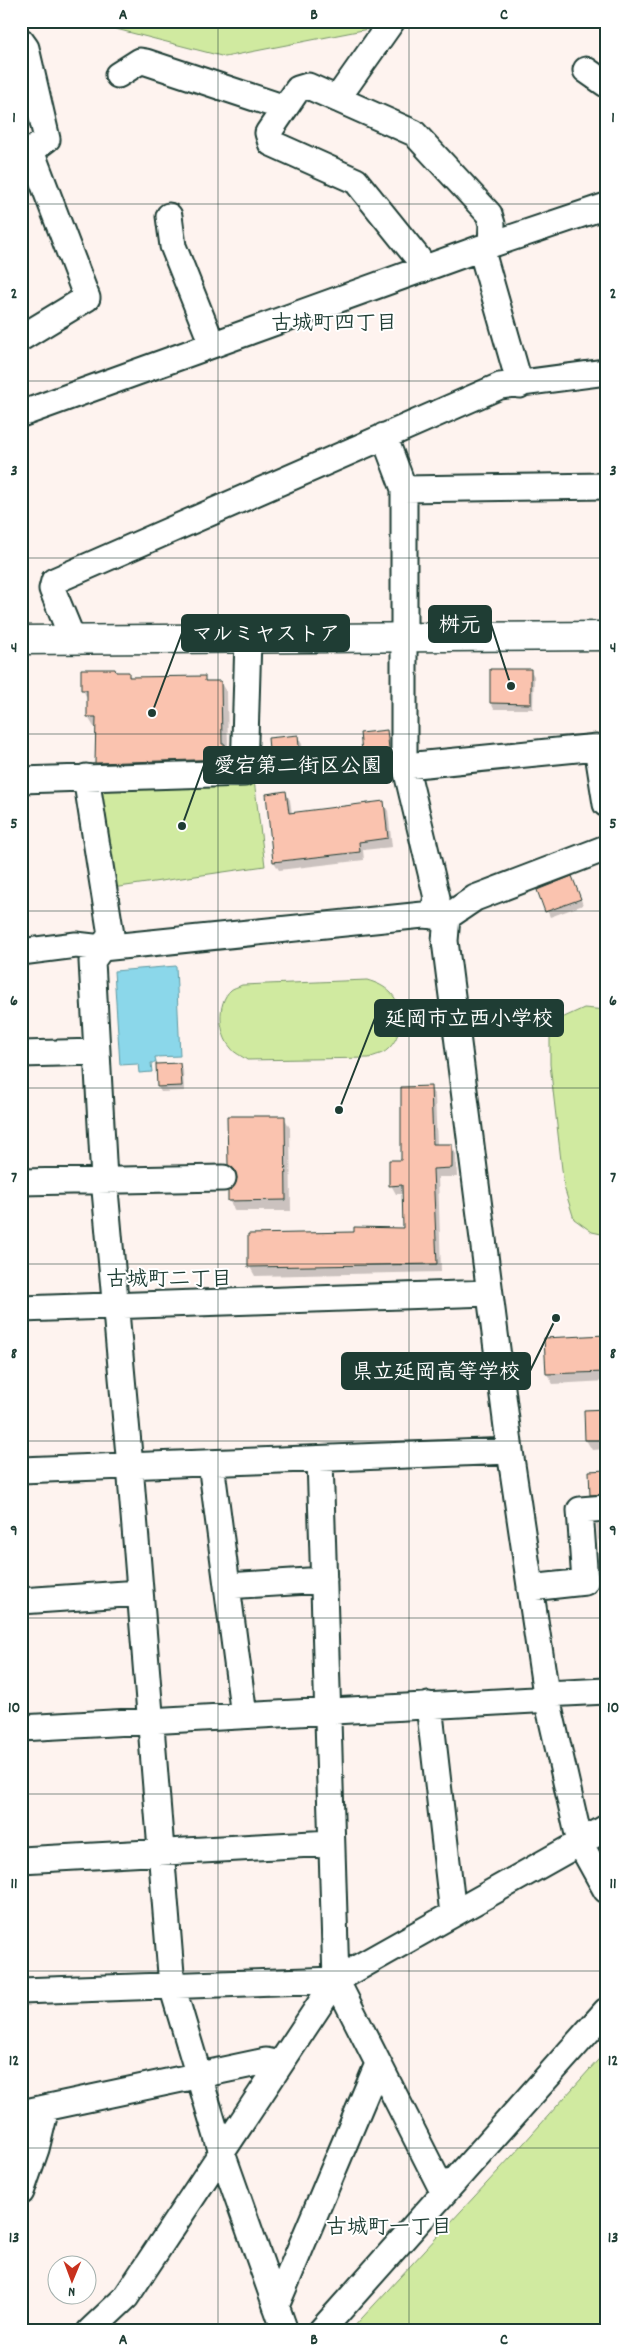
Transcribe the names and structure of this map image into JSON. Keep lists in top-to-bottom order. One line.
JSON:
{"districts":["古城町四丁目","古城町二丁目","古城町一丁目"],"places":["桝元","マルミヤストア","愛宕第二街区公園","延岡市立西小学校","県立延岡高等学校"],"north":"bottom","grid":{"columns":["A","B","C"],"rows":["1","2","3","4","5","6","7","8","9","10","11","12","13"]}}
